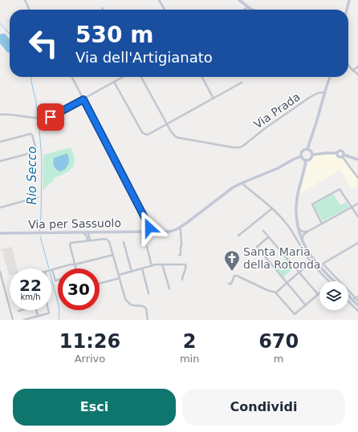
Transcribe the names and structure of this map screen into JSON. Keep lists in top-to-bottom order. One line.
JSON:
{"streets":{"main road":["Via per Sassuolo"],"street":["Via Prada"]},"water":["Rio Secco"],"places":{"church":["Santa Maria della Rotonda"]},"page":{"turn":["530 m","Via dell'Artigianato"],"speed":"22 km/h","limit":"30","eta":["11:26","Arrivo","2","min","670","m"],"buttons":["Esci","Condividi"]}}
